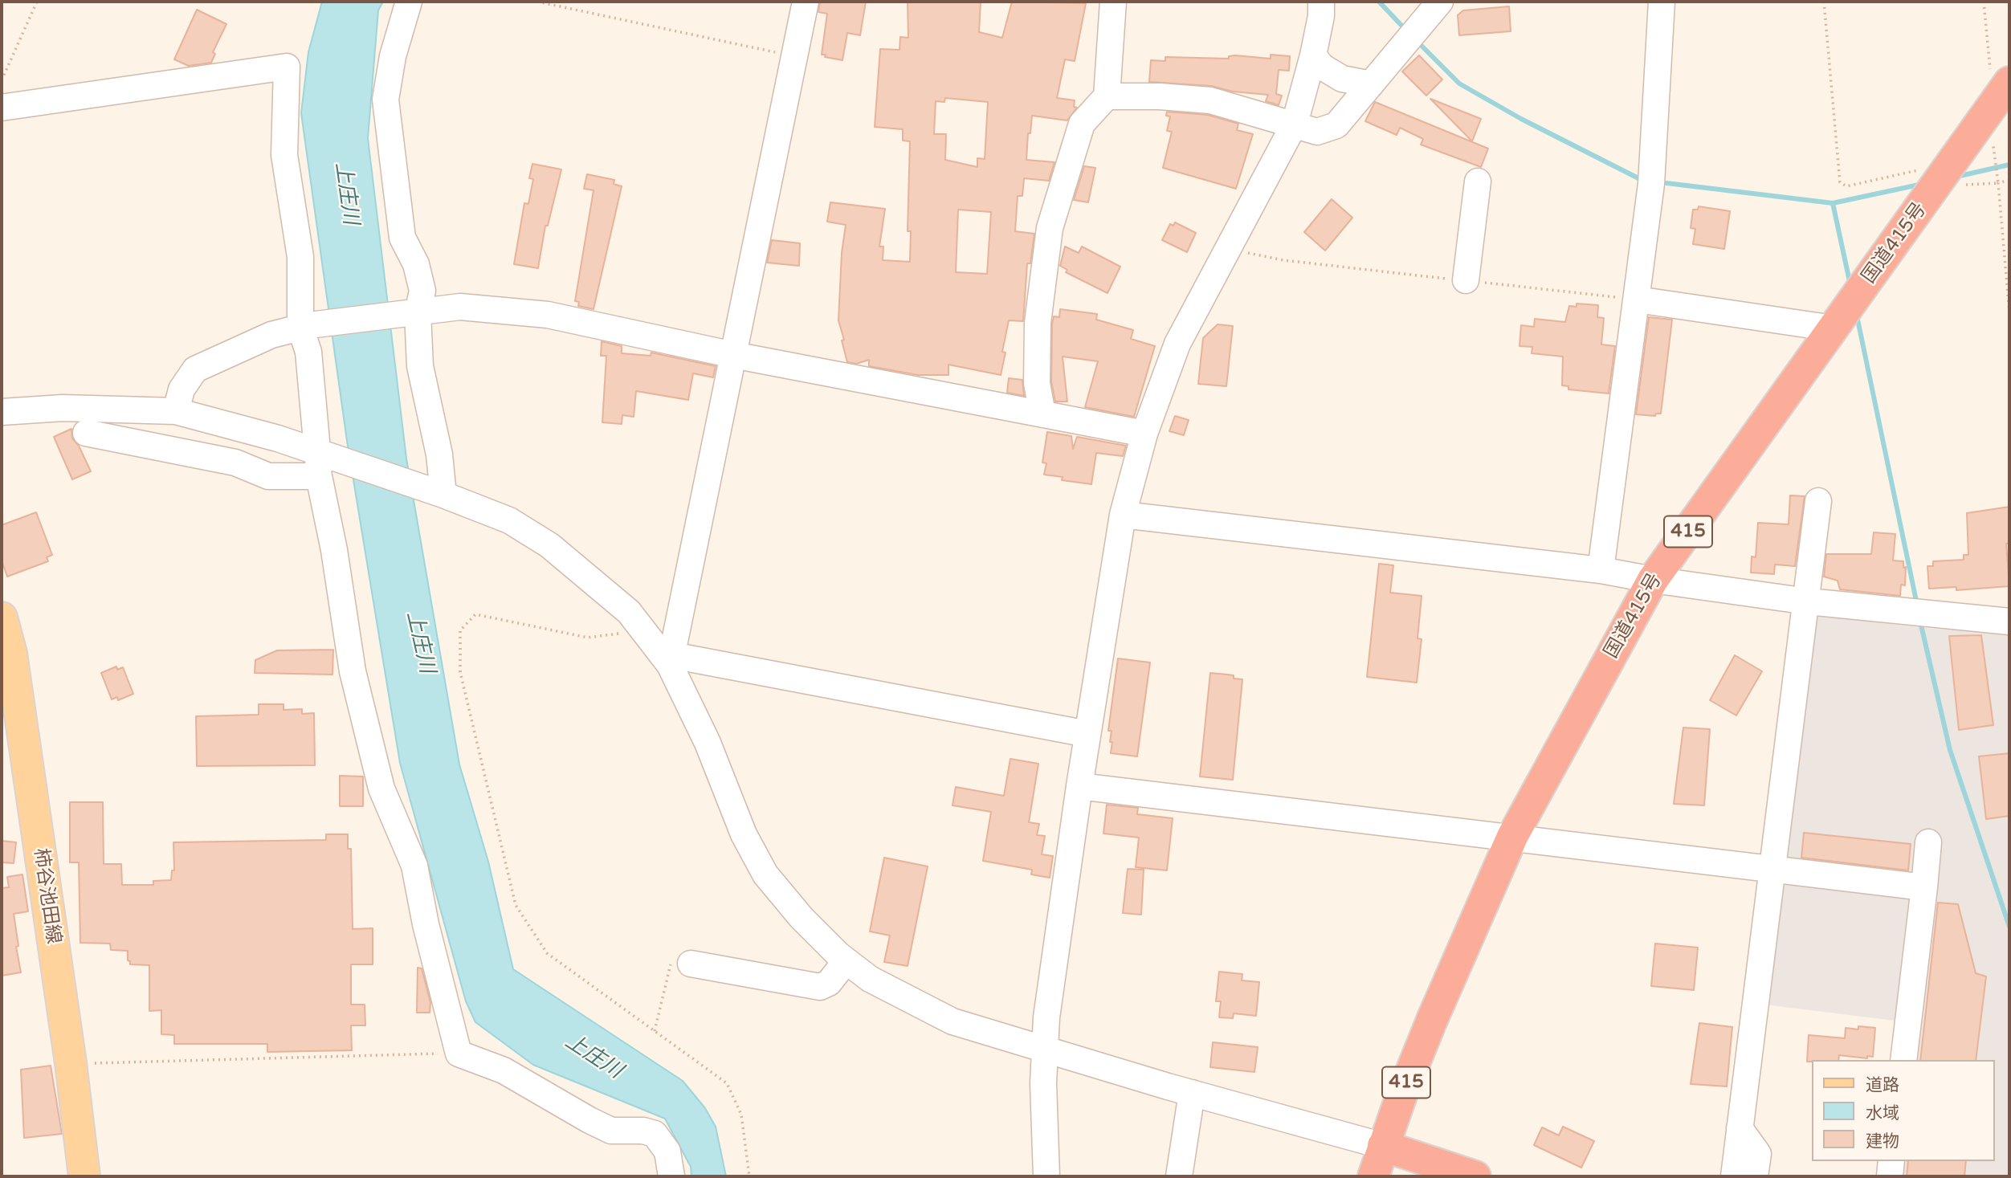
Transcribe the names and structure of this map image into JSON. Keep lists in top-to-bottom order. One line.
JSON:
{"streets":{"highway":["国道415号","415"],"main road":["柿谷池田線"]},"water":["上庄川"],"legend":["道路","水域","建物"]}
